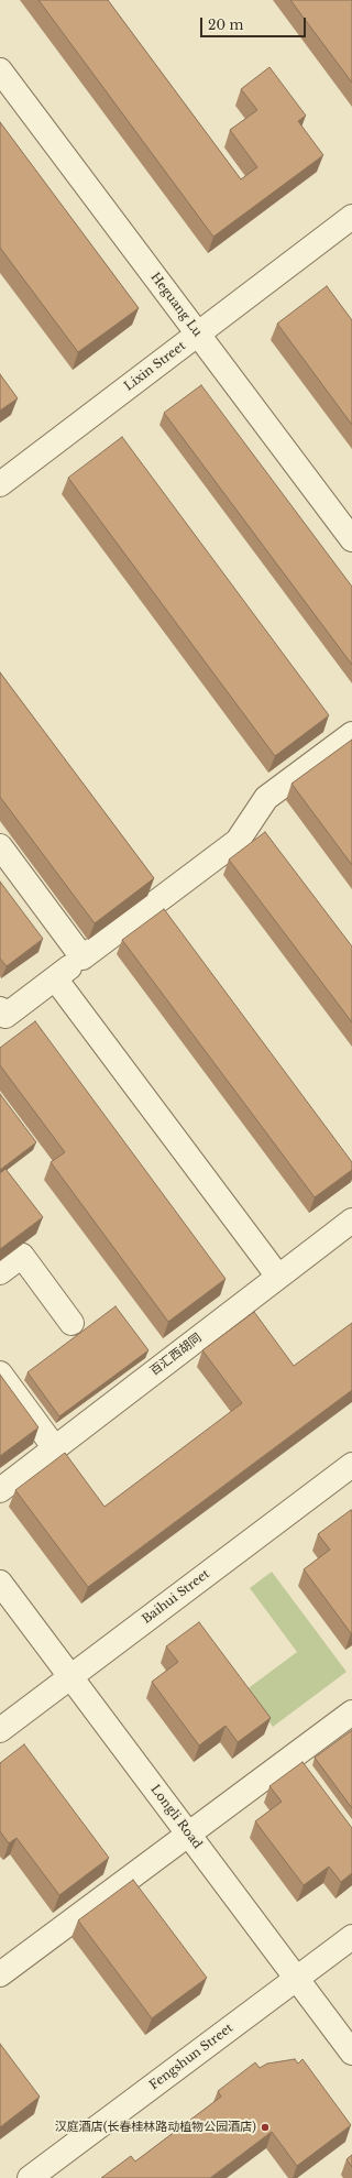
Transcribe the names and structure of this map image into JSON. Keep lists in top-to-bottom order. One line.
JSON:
{"streets":{"street":["Heguang Lu","Lixin Street","百汇西胡同","Baihui Street","Longli Road","Fengshun Street"]},"crossings":[["Heguang Lu","Lixin Street"],["Baihui Street","Longli Road"],["Longli Road","Fengshun Street"]],"places":["汉庭酒店(长春桂林路动植物公园酒店)"],"scale_bar":"20 m"}
